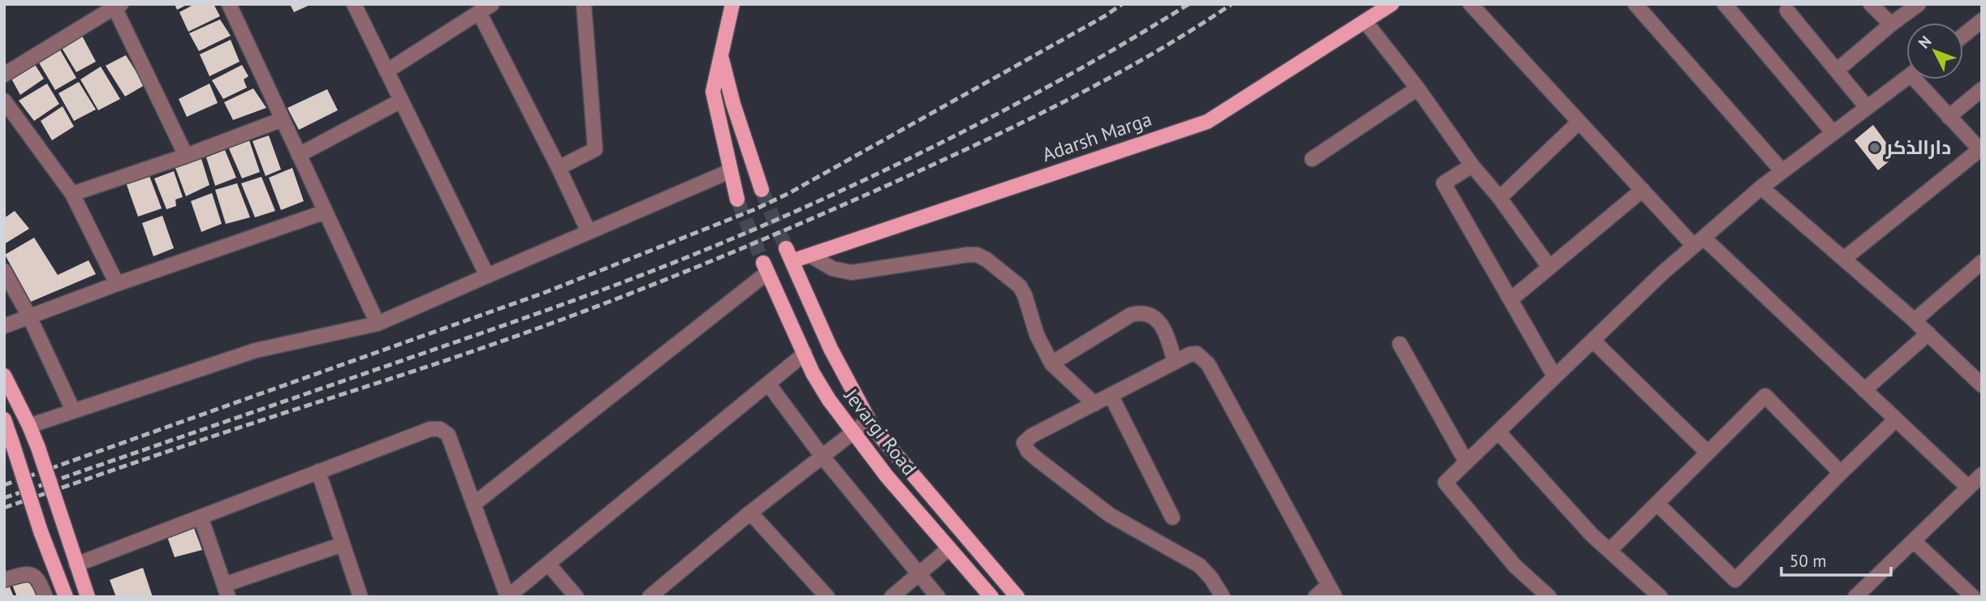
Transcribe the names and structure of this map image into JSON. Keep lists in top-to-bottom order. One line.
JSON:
{"streets":{"main road":["Adarsh Marga","Jevargi Road"]},"places":["دارالذکر"],"scale_bar":"50 m","north":"top left"}
